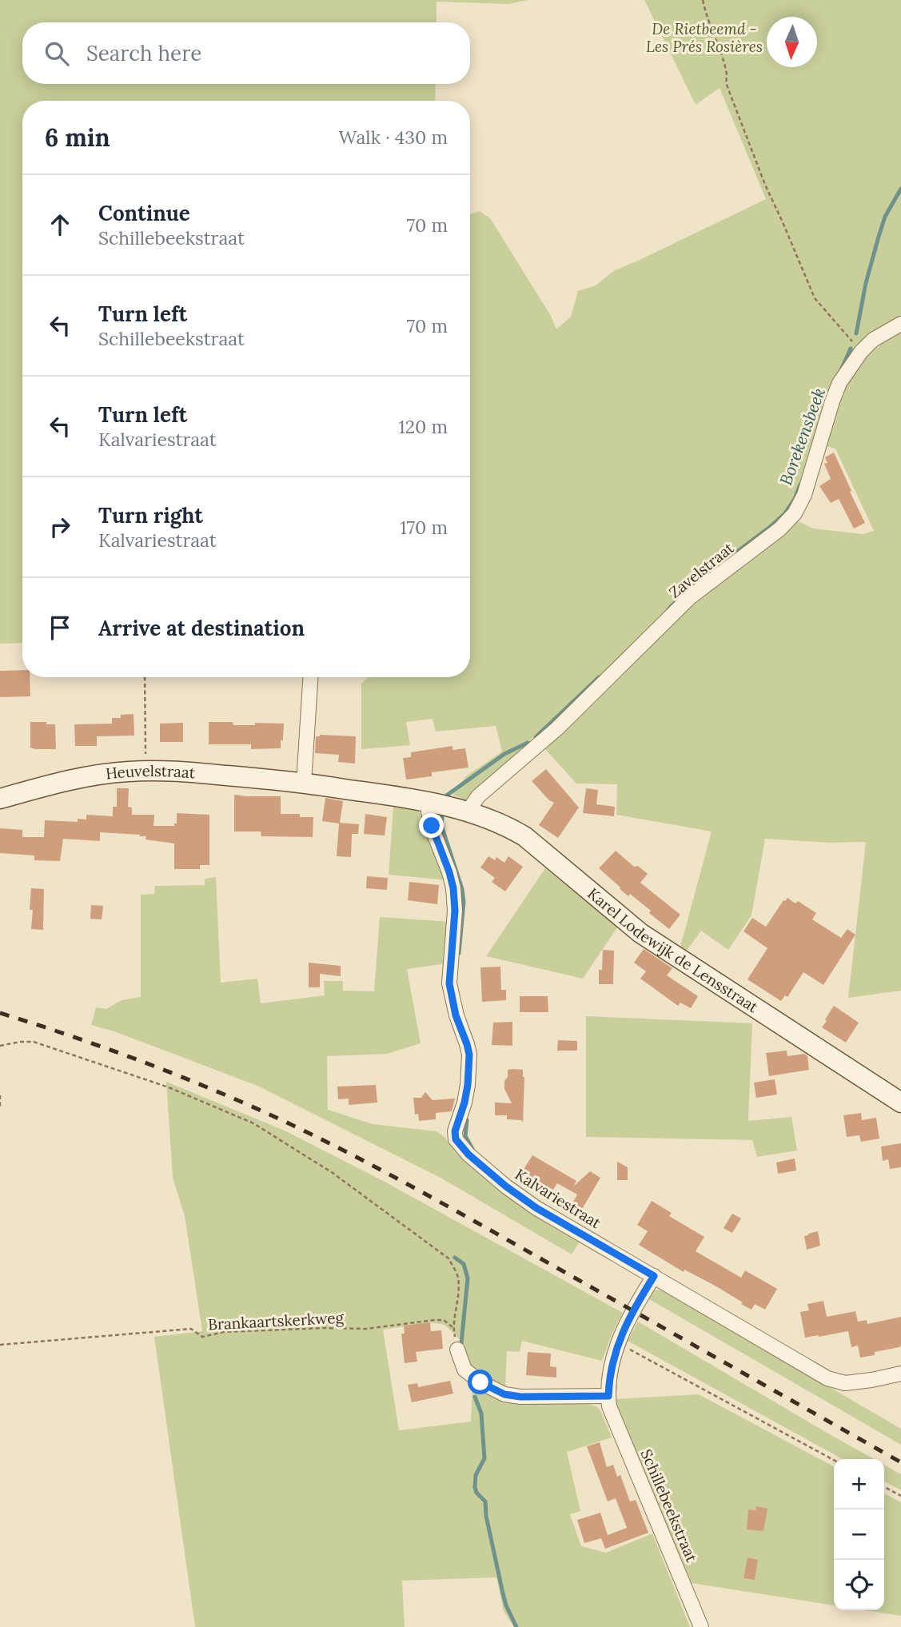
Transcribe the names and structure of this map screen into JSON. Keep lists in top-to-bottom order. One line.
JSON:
{"streets":{"street":["Zavelstraat","Heuvelstraat","Karel Lodewijk de Lensstraat","Kalvariestraat","Schillebeekstraat"],"path":["Brankaartskerkweg"]},"crossings":[["Zavelstraat","Karel Lodewijk de Lensstraat"],["Heuvelstraat","Karel Lodewijk de Lensstraat"],["Heuvelstraat","Kalvariestraat"],["Karel Lodewijk de Lensstraat","Kalvariestraat"],["Kalvariestraat","Schillebeekstraat"]],"water":["Borekensbeek"],"parks":["De Rietbeemd - Les Prés Rosières"],"north":"bottom","page":{"search":"Search here","heading":["6 min","Walk · 430 m"],"list":[["Continue","Schillebeekstraat","70 m"],["Turn left","Schillebeekstraat","70 m"],["Turn left","Kalvariestraat","120 m"],["Turn right","Kalvariestraat","170 m"],"Arrive at destination"],"map_buttons":["+","−"]}}
